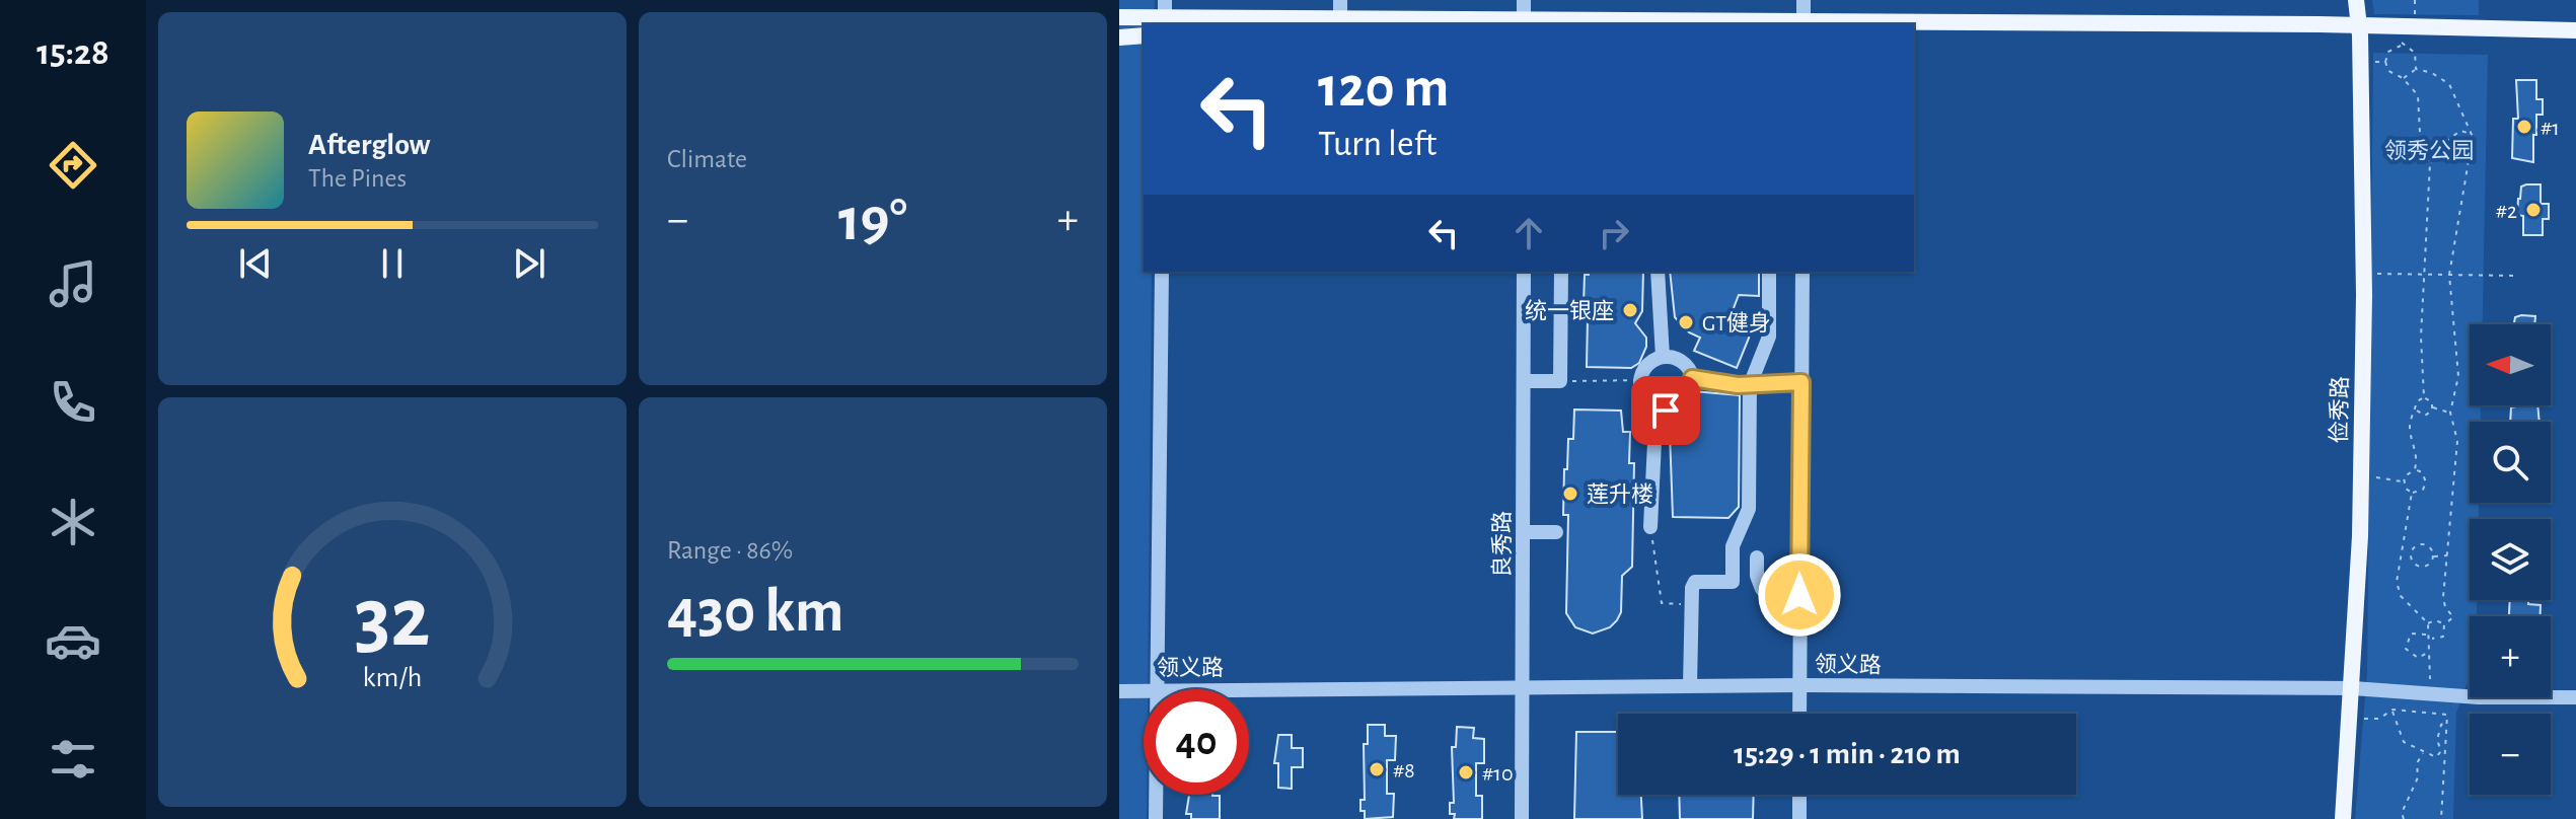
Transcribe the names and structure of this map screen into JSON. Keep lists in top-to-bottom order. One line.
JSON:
{"streets":{"main road":["俭秀路"],"street":["良秀路","领义路"]},"crossings":[["俭秀路","领义路"],["良秀路","领义路"]],"parks":["领秀公园"],"places":["#1","#2","统一银座","GT健身","莲升楼","#8","#10"],"north":"left","page":{"tabs":"15:28","tile":["Climate",["Range · 86%","430 km"]],"turn":["120 m","Turn left"],"song":["Afterglow","The Pines"],"heat":["−","19°","+"],"map_buttons":["+","−"],"limit":"40","trip":"15:29 · 1 min · 210 m","gauge":["32","km/h"]}}
